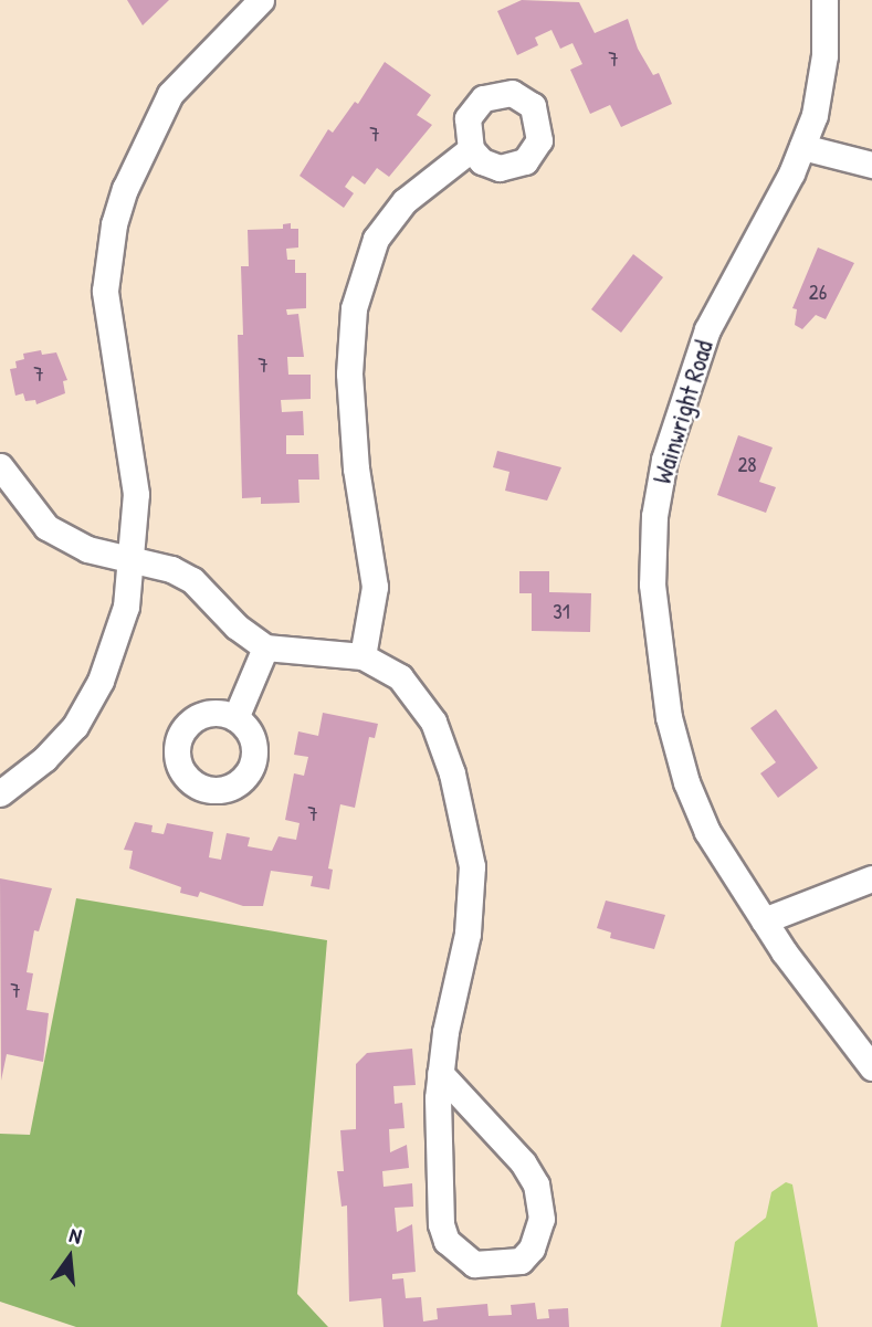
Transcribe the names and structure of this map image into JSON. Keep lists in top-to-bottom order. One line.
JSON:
{"streets":{"street":["Wainwright Road"]},"house_numbers":["7","7","26","7","7","28","31","7","7"],"north":"top"}
